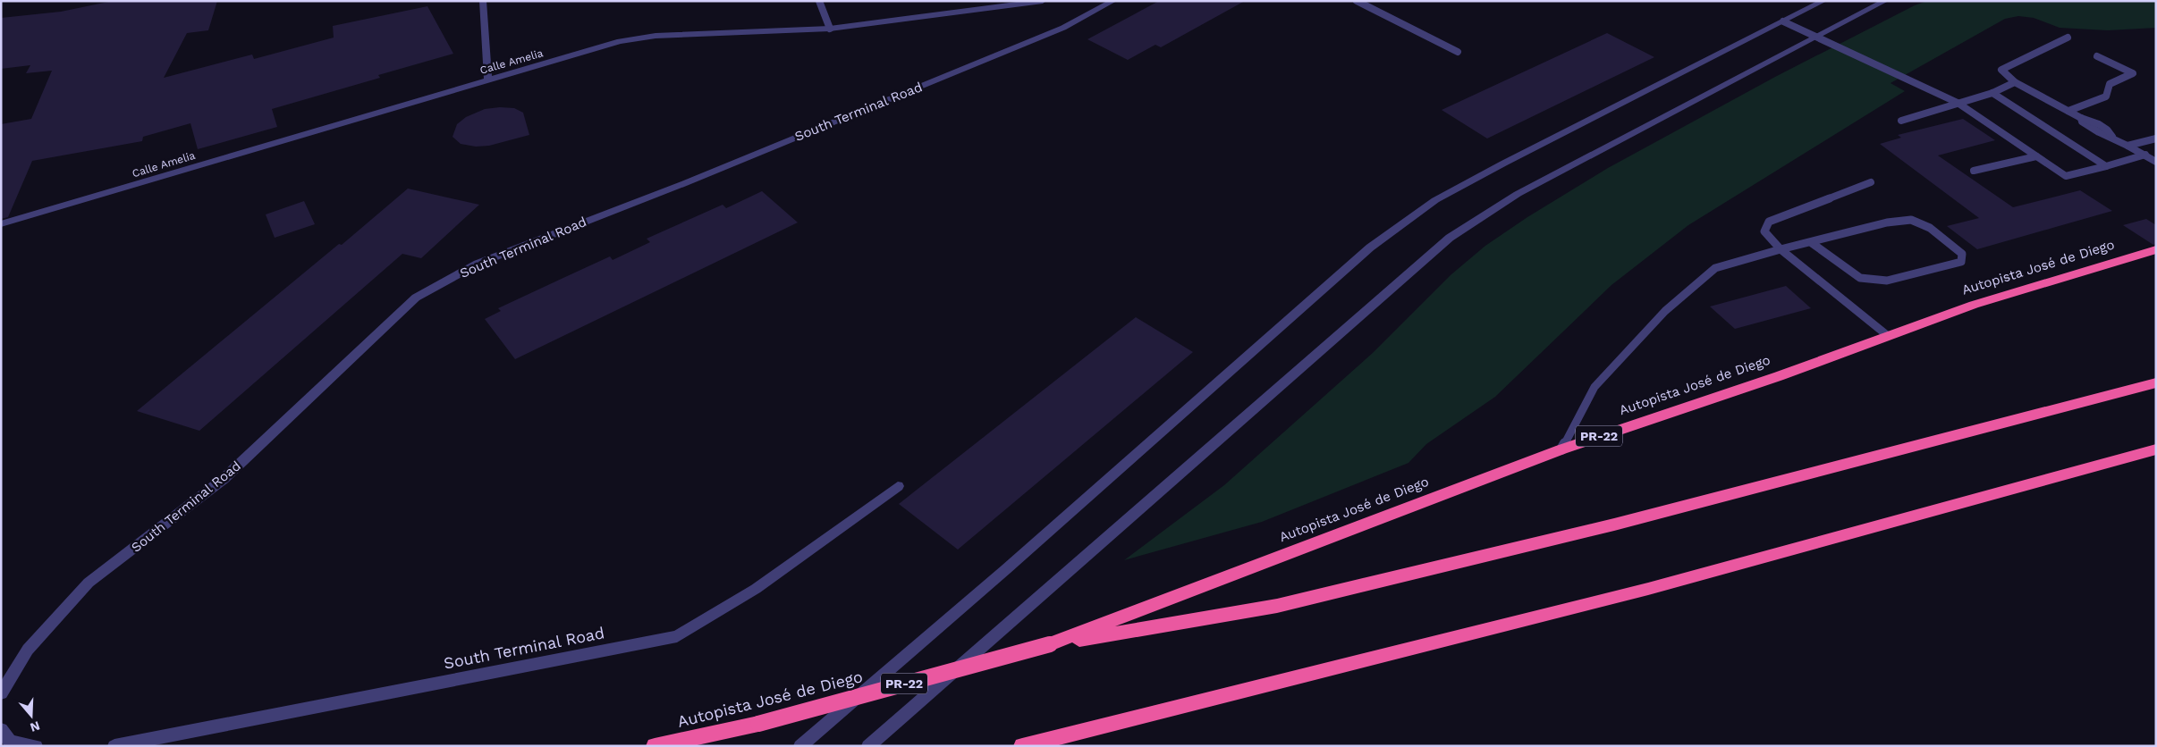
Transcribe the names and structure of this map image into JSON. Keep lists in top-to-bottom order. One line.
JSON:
{"streets":{"highway":["Autopista José de Diego","PR-22"],"street":["Calle Amelia","South Terminal Road"]},"north":"bottom"}
